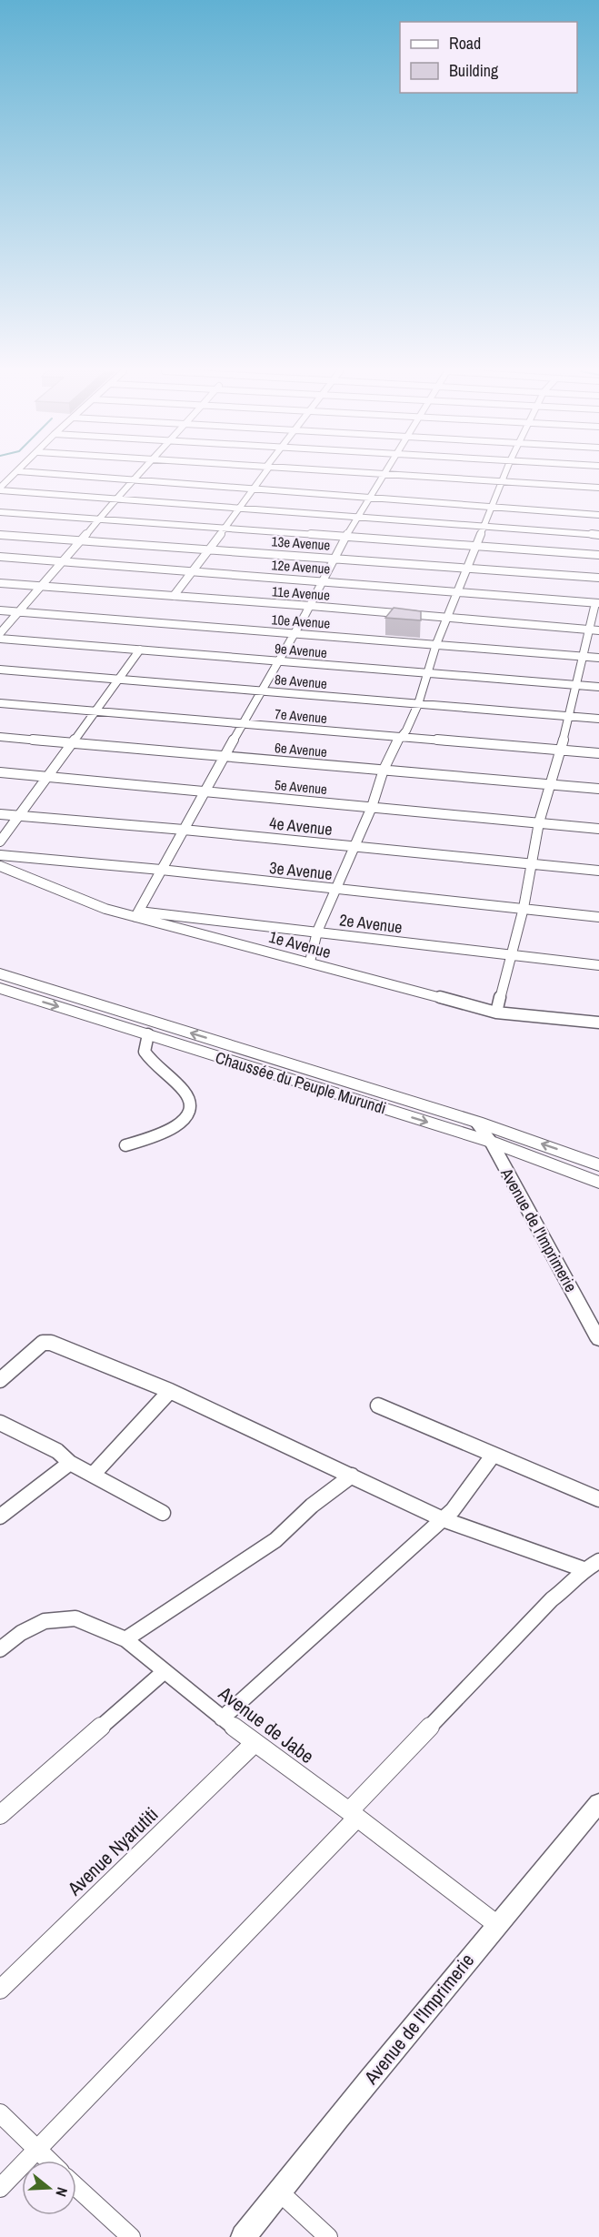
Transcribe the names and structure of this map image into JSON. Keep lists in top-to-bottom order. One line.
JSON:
{"streets":{"highway":["Chaussée du Peuple Murundi"],"street":["13e Avenue","12e Avenue","11e Avenue","10e Avenue","9e Avenue","8e Avenue","7e Avenue","6e Avenue","5e Avenue","4e Avenue","3e Avenue","2e Avenue","1e Avenue","Avenue de l'Imprimerie","Avenue de Jabe","Avenue Nyarutiti"]},"crossings":[["2e Avenue","1e Avenue"],["Chaussée du Peuple Murundi","Avenue de l'Imprimerie"],["Avenue de l'Imprimerie","Avenue de Jabe"],["Avenue de Jabe","Avenue Nyarutiti"]],"legend":["Road","Building"],"north":"right"}
